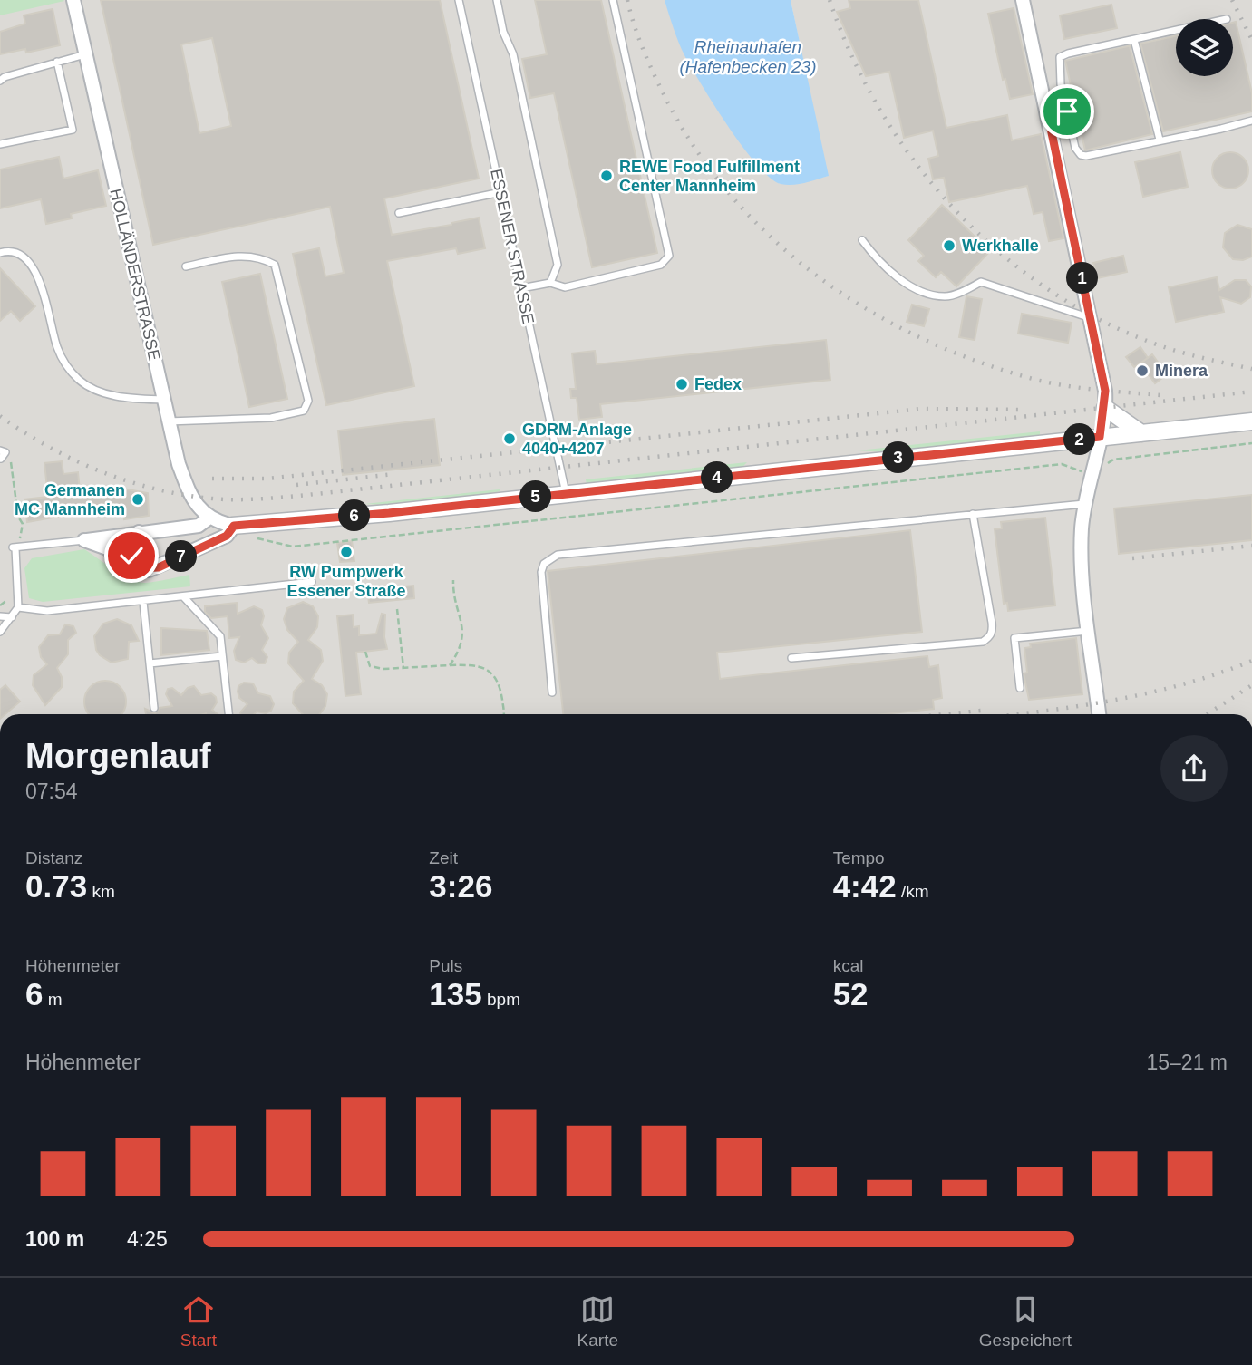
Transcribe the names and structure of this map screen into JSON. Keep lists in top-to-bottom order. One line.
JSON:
{"streets":{"street":["HOLLÄNDERSTRASSE"],"lane":["ESSENER STRASSE"]},"water":["Rheinauhafen (Hafenbecken 23)"],"places":["REWE Food Fulfillment Center Mannheim","Werkhalle","Minera","Fedex","GDRM-Anlage 4040+4207","Germanen MC Mannheim","RW Pumpwerk Essener Straße"],"page":{"pins":["1","2","3","4","5","6","7"],"heading":["Morgenlauf","07:54"],"stats":[["Distanz","0.73 km"],["Zeit","3:26"],["Tempo","4:42 /km"],["Höhenmeter","6 m"],["Puls","135 bpm"],["kcal","52"]],"chart":["Höhenmeter","15–21 m"],"list":[{"name":"100 m","note":"4:25"}],"tabs":["Start","Karte","Gespeichert"]}}
